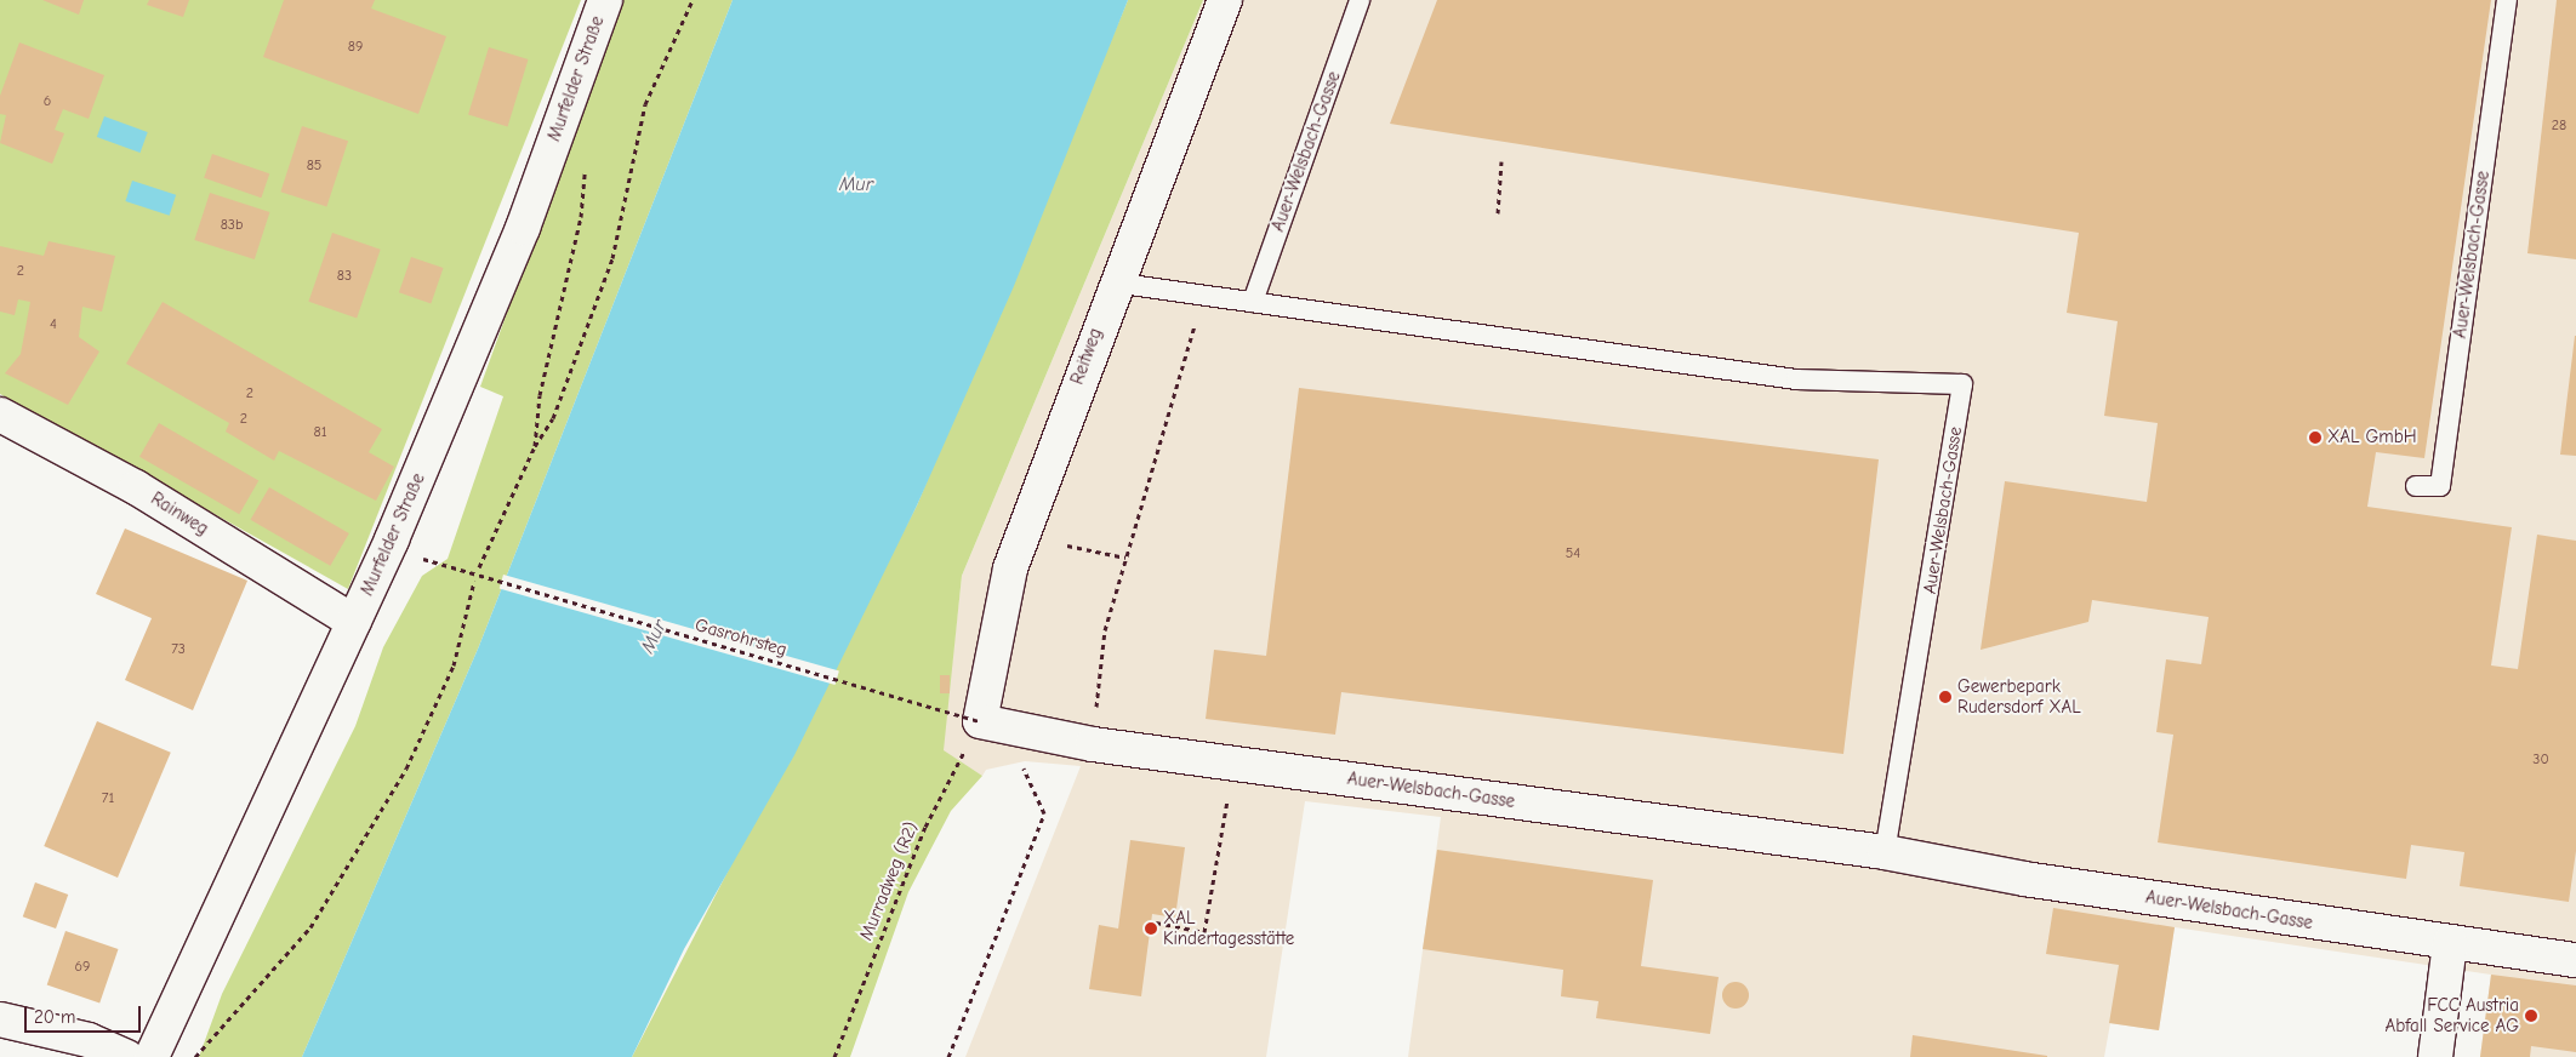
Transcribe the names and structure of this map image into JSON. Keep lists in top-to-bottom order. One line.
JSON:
{"streets":{"street":["Murfelder Straße","Auer-Welsbach-Gasse","Reitweg","Rainweg"],"path":["Gasrohrsteg","Murradweg (R2)"]},"crossings":[["Murfelder Straße","Rainweg"],["Auer-Welsbach-Gasse","Reitweg"],["Auer-Welsbach-Gasse","Gasrohrsteg"],["Auer-Welsbach-Gasse","Murradweg (R2)"],["Reitweg","Gasrohrsteg"],["Reitweg","Murradweg (R2)"],["Gasrohrsteg","Murradweg (R2)"]],"water":["Mur"],"places":["XAL GmbH","Gewerbepark Rudersdorf XAL","XAL Kindertagesstätte","FCC Austria Abfall Service AG"],"house_numbers":["89","6","28","85","83b","2","83","4","2","2","81","54","73","30","71","69"],"scale_bar":"20 m"}
